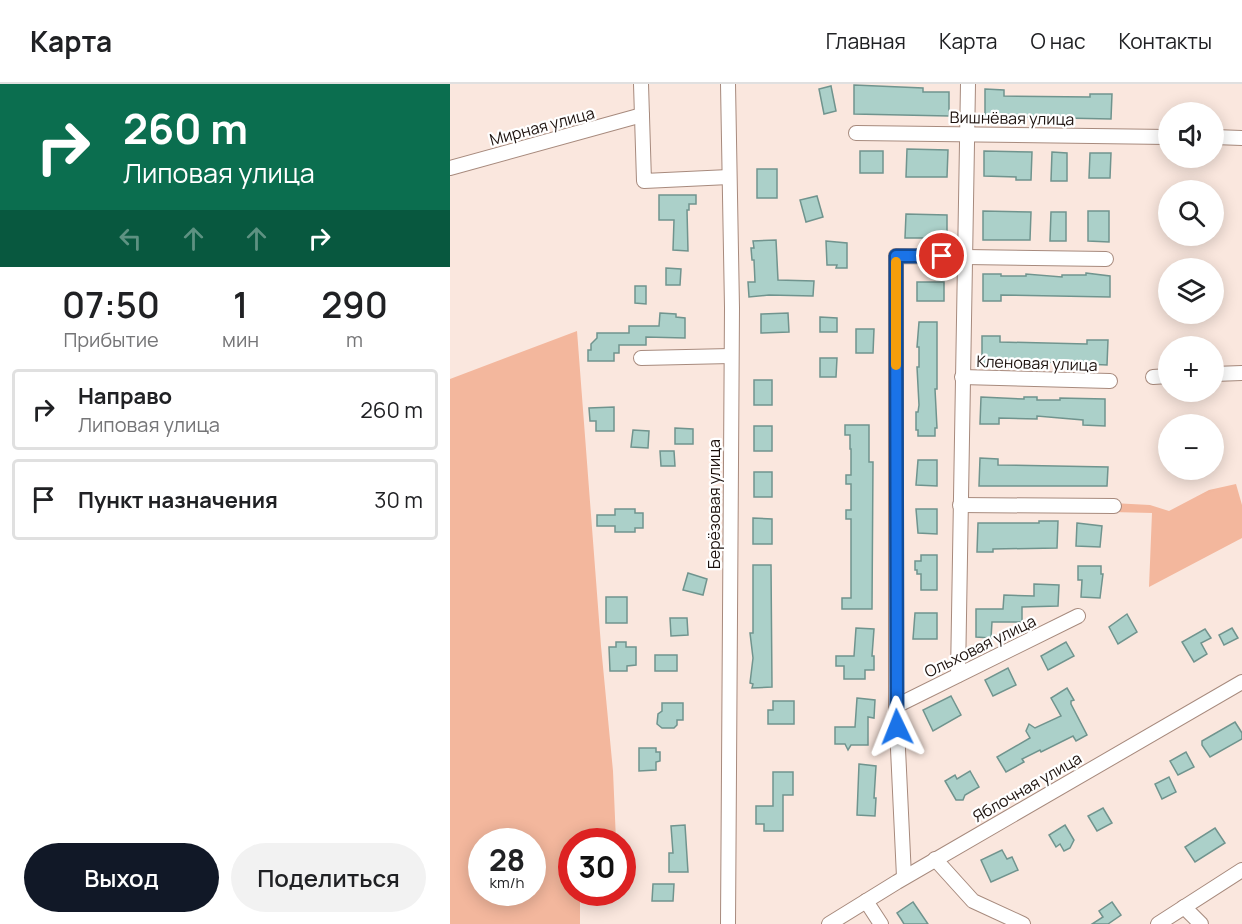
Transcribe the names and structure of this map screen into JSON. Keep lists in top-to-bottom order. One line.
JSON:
{"streets":{"street":["Вишнёвая улица","Мирная улица","Кленовая улица","Берёзовая улица","Ольховая улица","Яблочная улица"]},"page":{"header":"Карта","nav":["Главная","Карта","О нас","Контакты"],"turn":["260 m","Липовая улица"],"map_buttons":["+","−"],"eta":["07:50","Прибытие","1","мин","290","m"],"list":[{"name":"Направо","note":"Липовая улица","value":"260 m"},{"name":"Пункт назначения","value":"30 m"}],"speed":"28 km/h","limit":"30","buttons":["Выход","Поделиться"]}}
